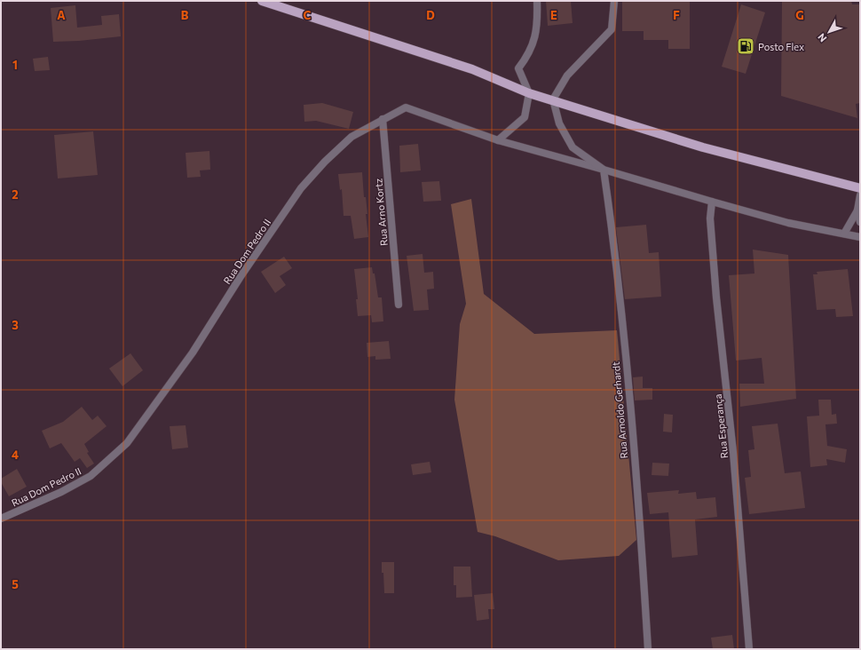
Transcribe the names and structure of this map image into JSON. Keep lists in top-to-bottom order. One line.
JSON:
{"streets":{"street":["Rua Arno Kortz","Rua Dom Pedro II","Rua Arnoldo Gerhardt","Rua Esperança"]},"crossings":[["Rua Arno Kortz","Rua Dom Pedro II"],["Rua Dom Pedro II","Rua Arnoldo Gerhardt"],["Rua Dom Pedro II","Rua Esperança"]],"places":{"fuel station":["Posto Flex"]},"north":"bottom left","grid":{"columns":["A","B","C","D","E","F","G"],"rows":["1","2","3","4","5"]}}
